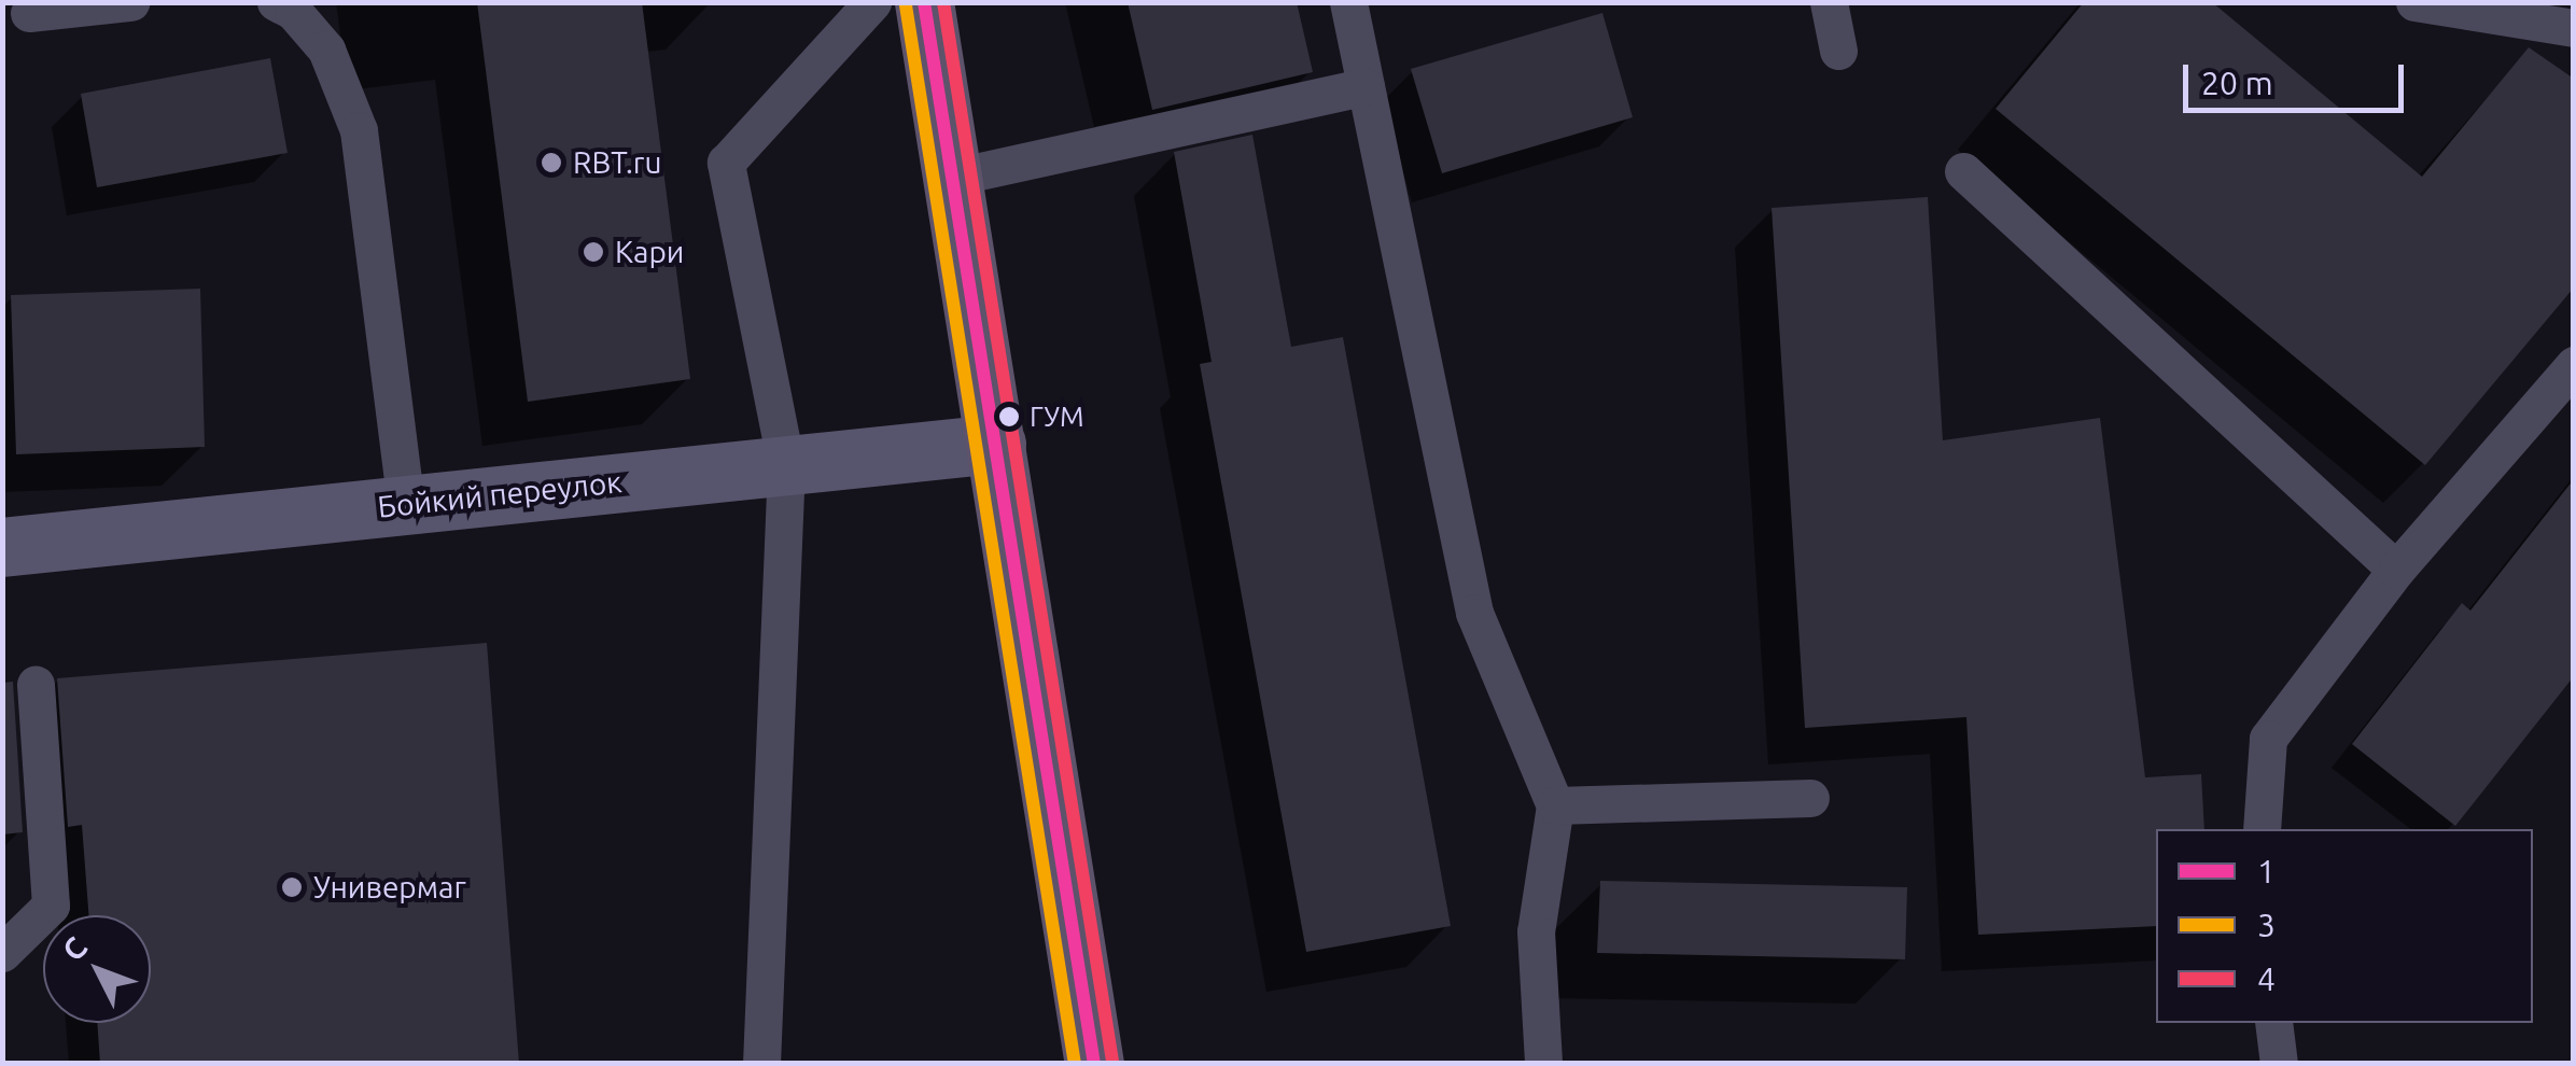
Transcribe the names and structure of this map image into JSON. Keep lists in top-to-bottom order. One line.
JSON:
{"streets":{"street":["Бойкий переулок"]},"places":["RBT.ru","Кари","ГУМ","Универмаг"],"lines":["transit line 1","transit line 4","transit line 3"],"legend":["1","3","4"],"scale_bar":"20 m","north":"top left"}
